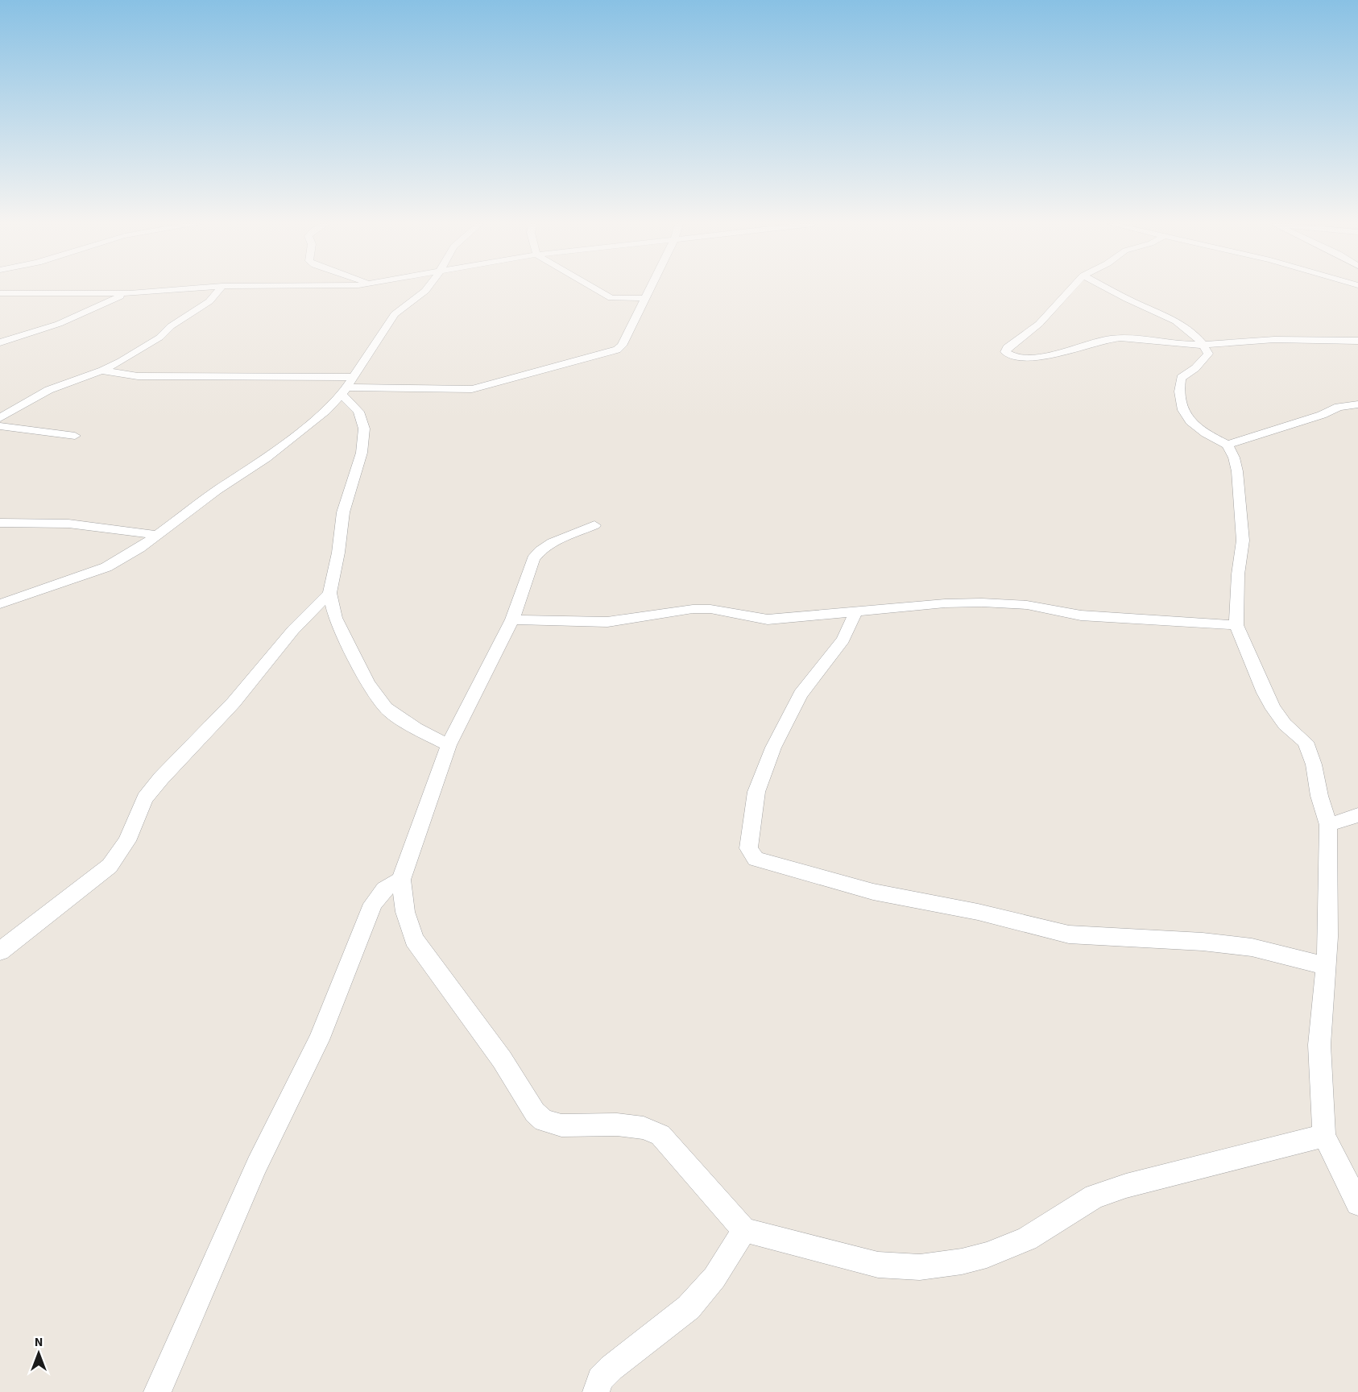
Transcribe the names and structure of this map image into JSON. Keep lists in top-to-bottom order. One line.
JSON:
{"north":"top"}
